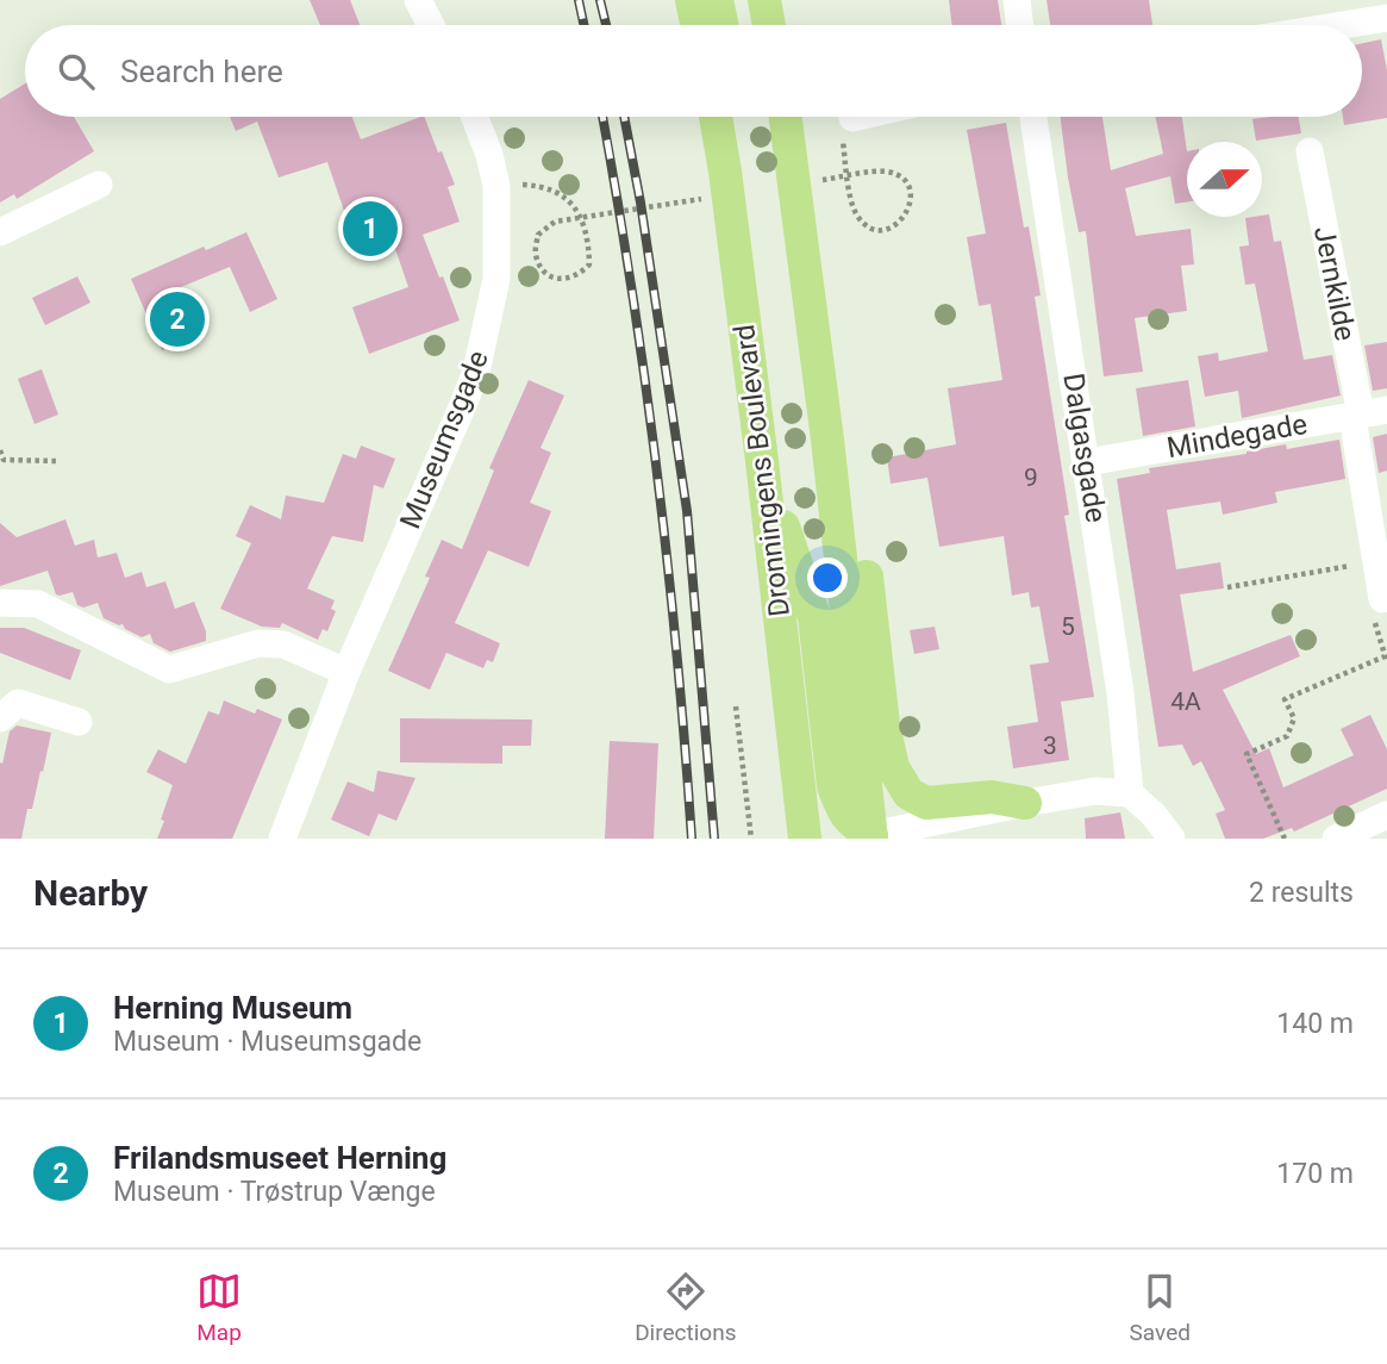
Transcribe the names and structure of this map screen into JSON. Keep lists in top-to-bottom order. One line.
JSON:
{"streets":{"main road":["Dronningens Boulevard"],"street":["Jernkilde","Mindegade","Museumsgade","Dalgasgade"]},"crossings":[["Jernkilde","Mindegade"],["Mindegade","Dalgasgade"]],"house_numbers":["9","5","4A","3"],"north":"right","page":{"search":"Search here","pins":["1","2"],"heading":["Nearby","2 results"],"list":[{"mark":"1","name":"Herning Museum","note":"Museum · Museumsgade","value":"140 m"},{"mark":"2","name":"Frilandsmuseet Herning","note":"Museum · Trøstrup Vænge","value":"170 m"}],"nav":["Map","Directions","Saved"]}}
